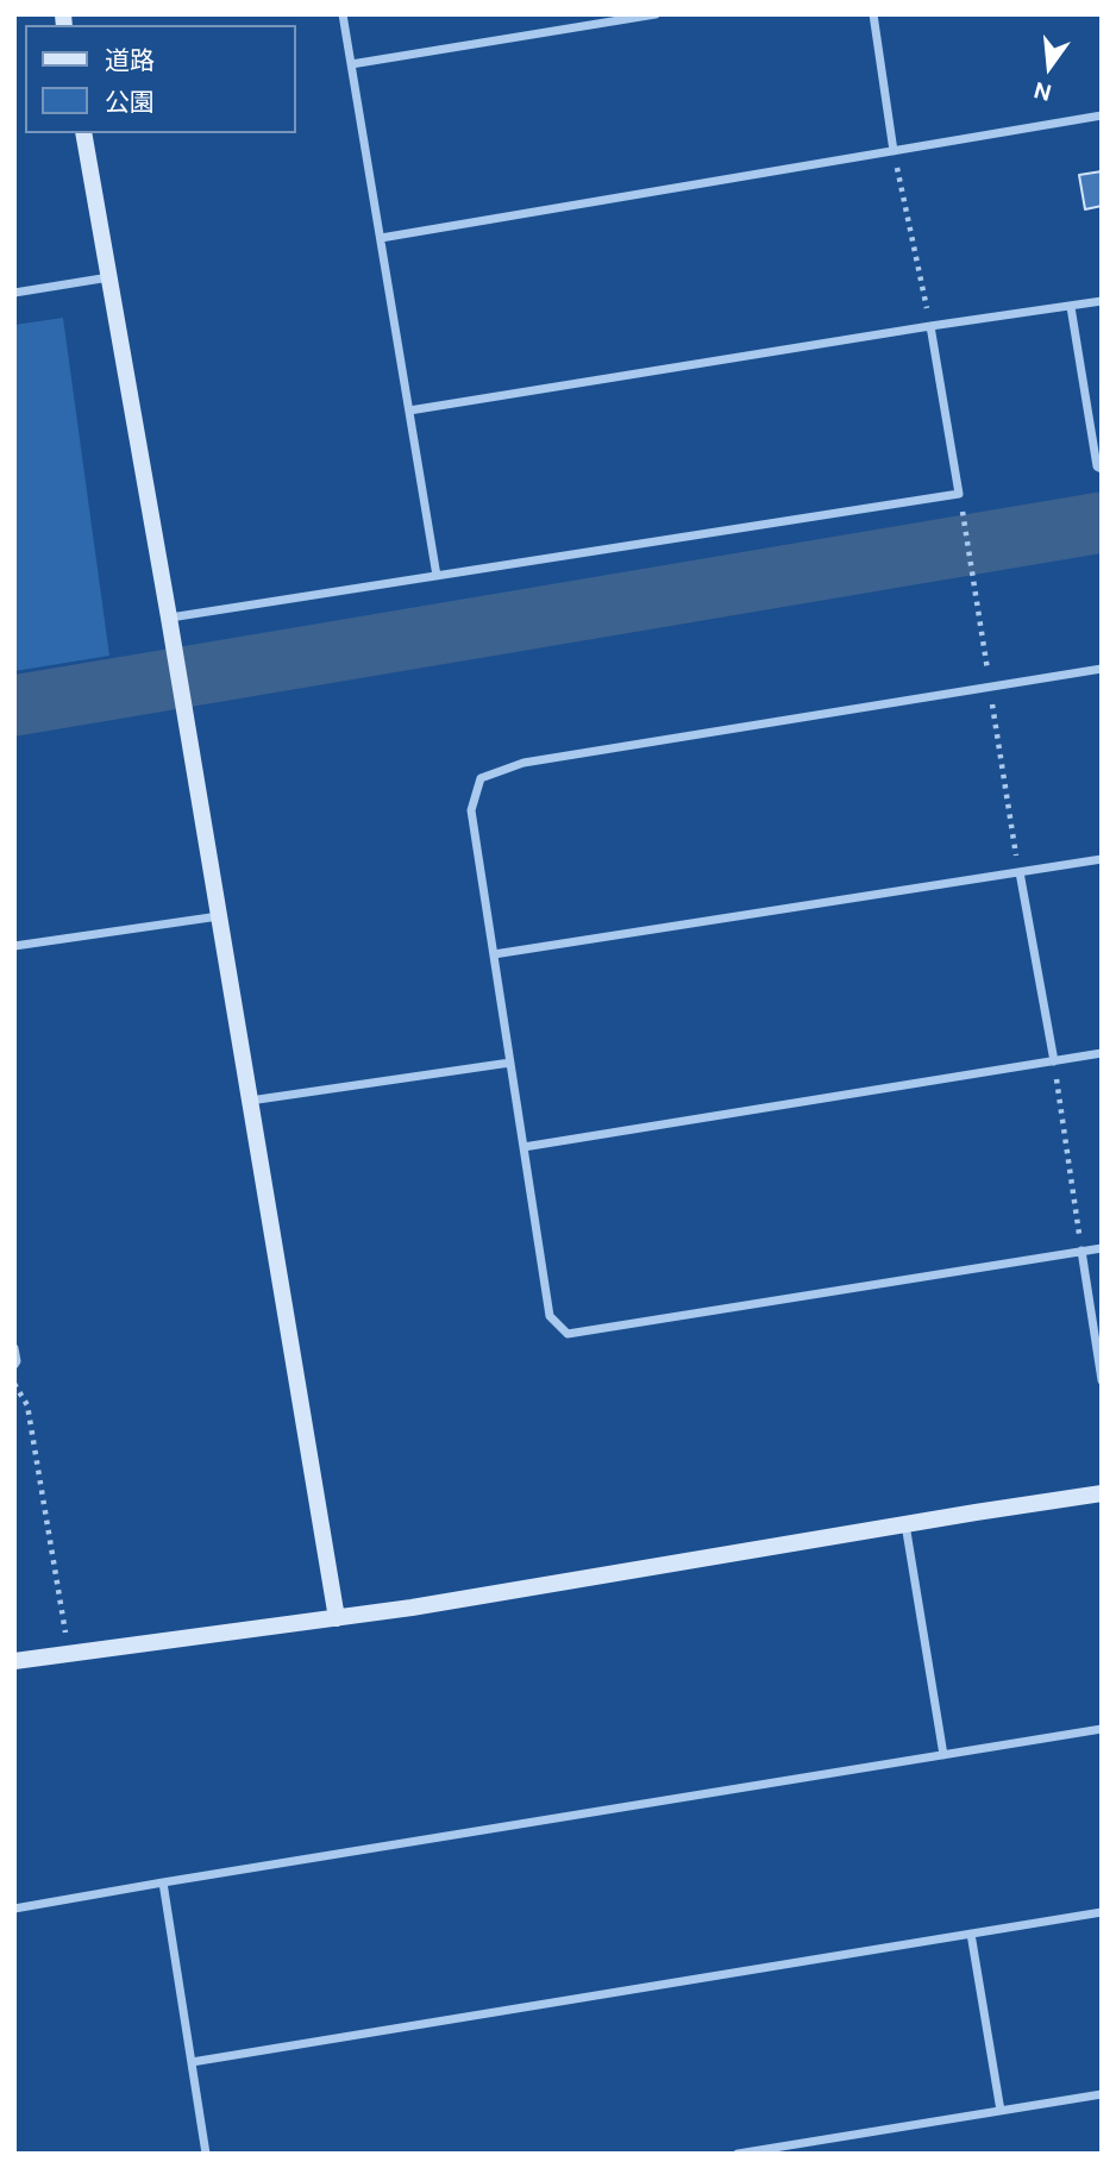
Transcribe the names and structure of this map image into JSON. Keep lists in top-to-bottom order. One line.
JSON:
{"legend":["道路","公園"],"north":"bottom"}
